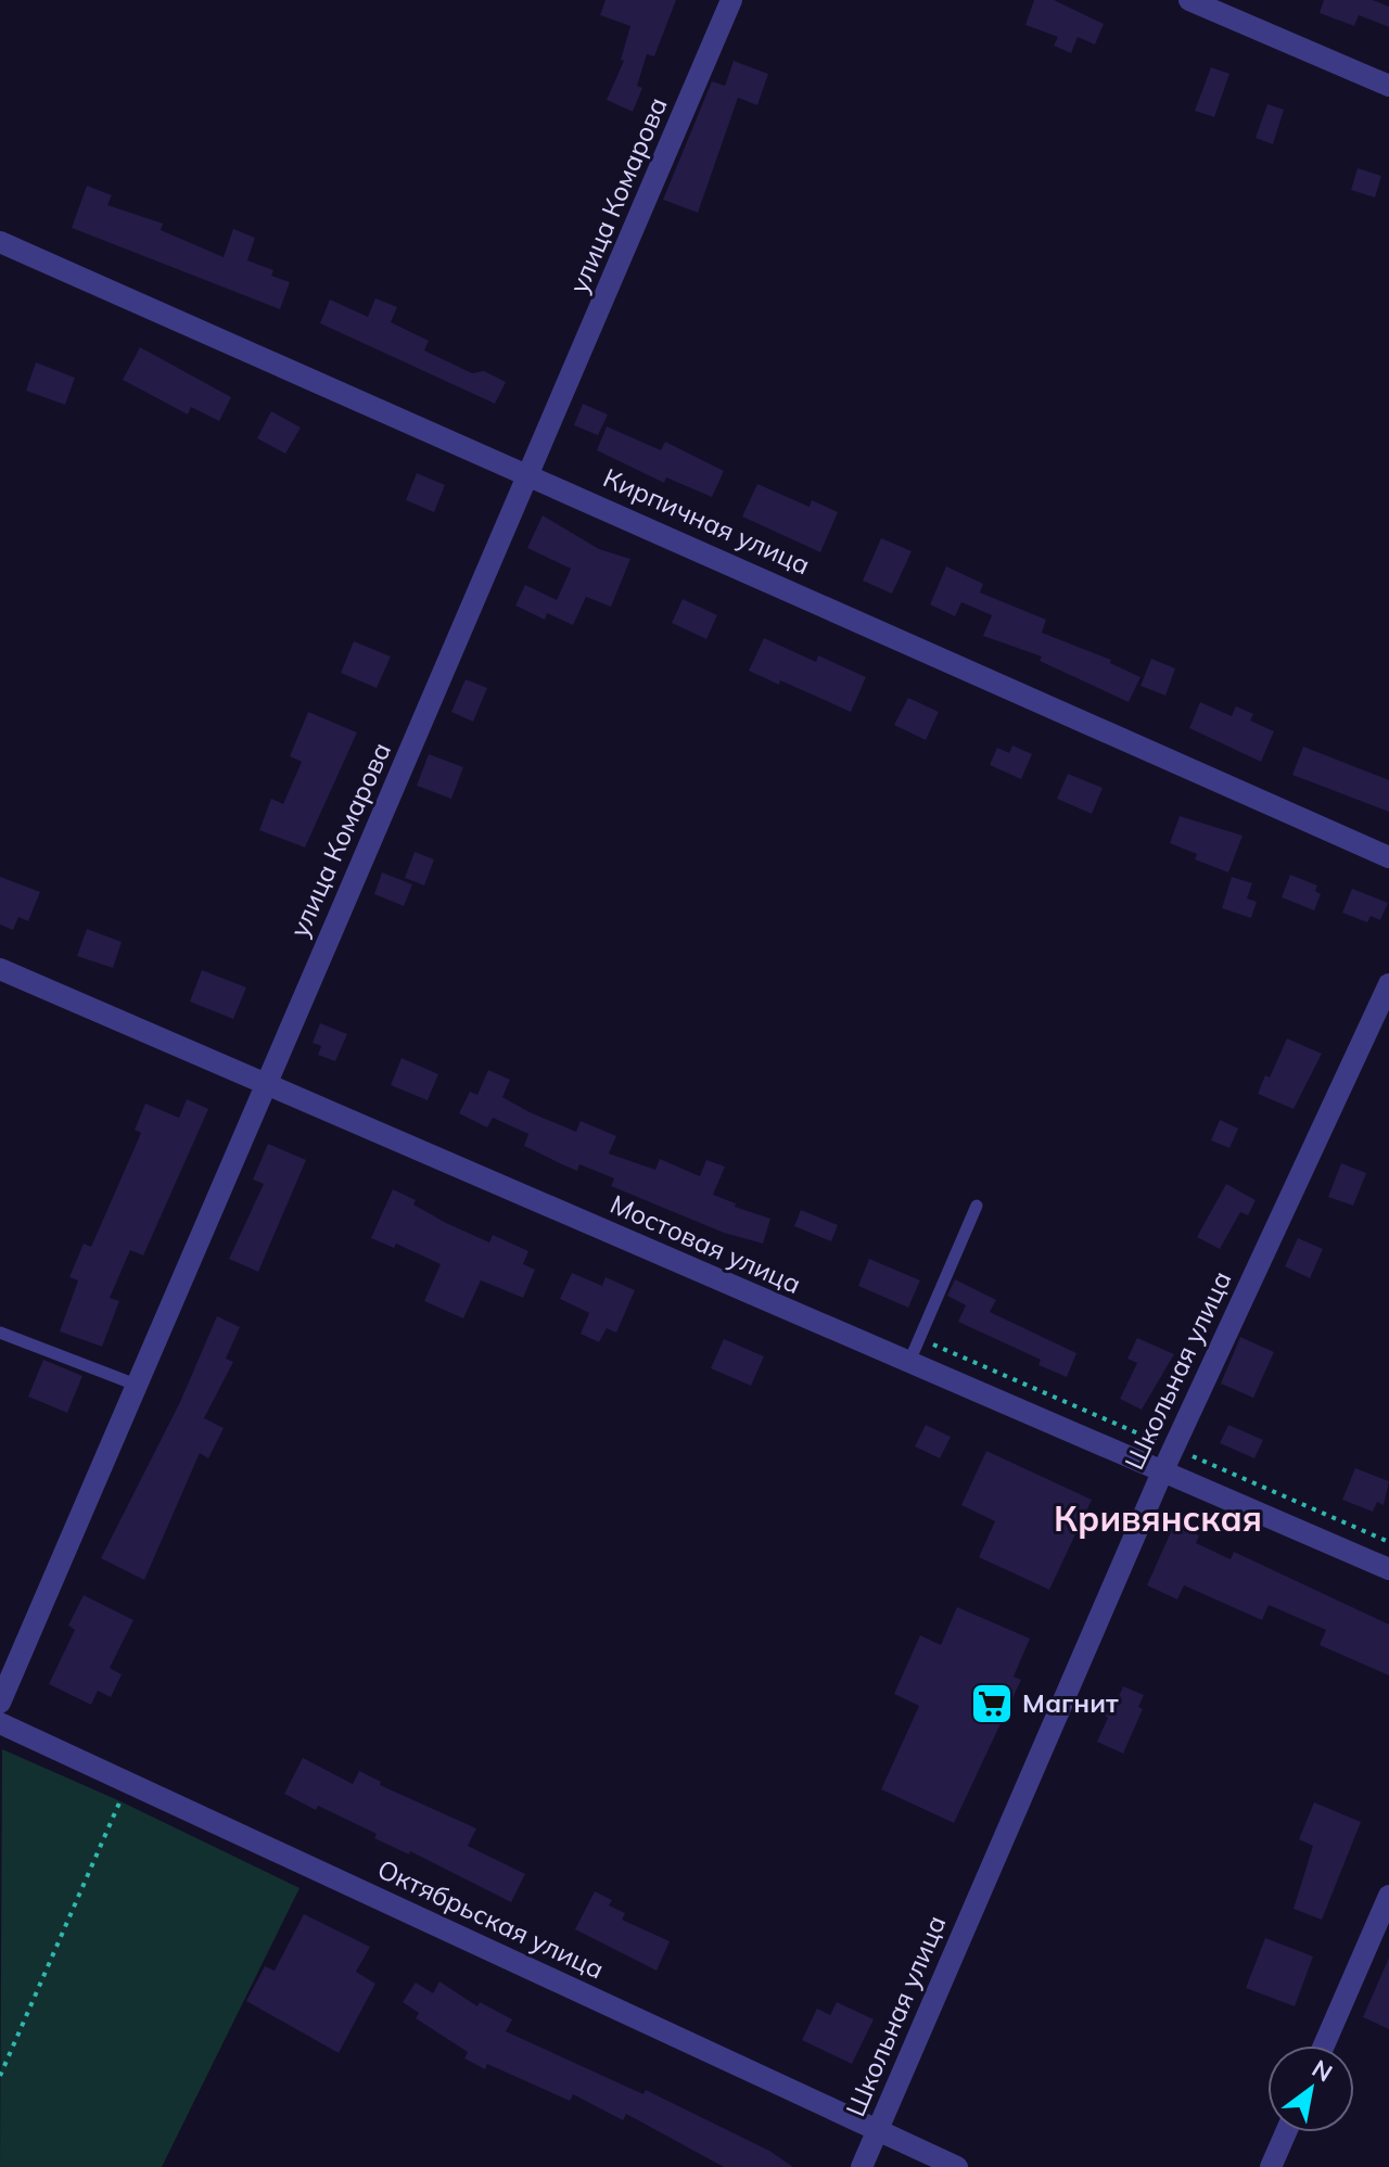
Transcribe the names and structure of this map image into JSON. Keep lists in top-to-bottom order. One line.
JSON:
{"streets":{"street":["улица Комарова","Кирпичная улица","Мостовая улица","Школьная улица","Октябрьская улица"]},"crossings":[["улица Комарова","Кирпичная улица"],["улица Комарова","Мостовая улица"],["Мостовая улица","Школьная улица"],["Школьная улица","Октябрьская улица"]],"districts":["Кривянская"],"places":{"supermarket":["Магнит"]},"north":"top right"}
